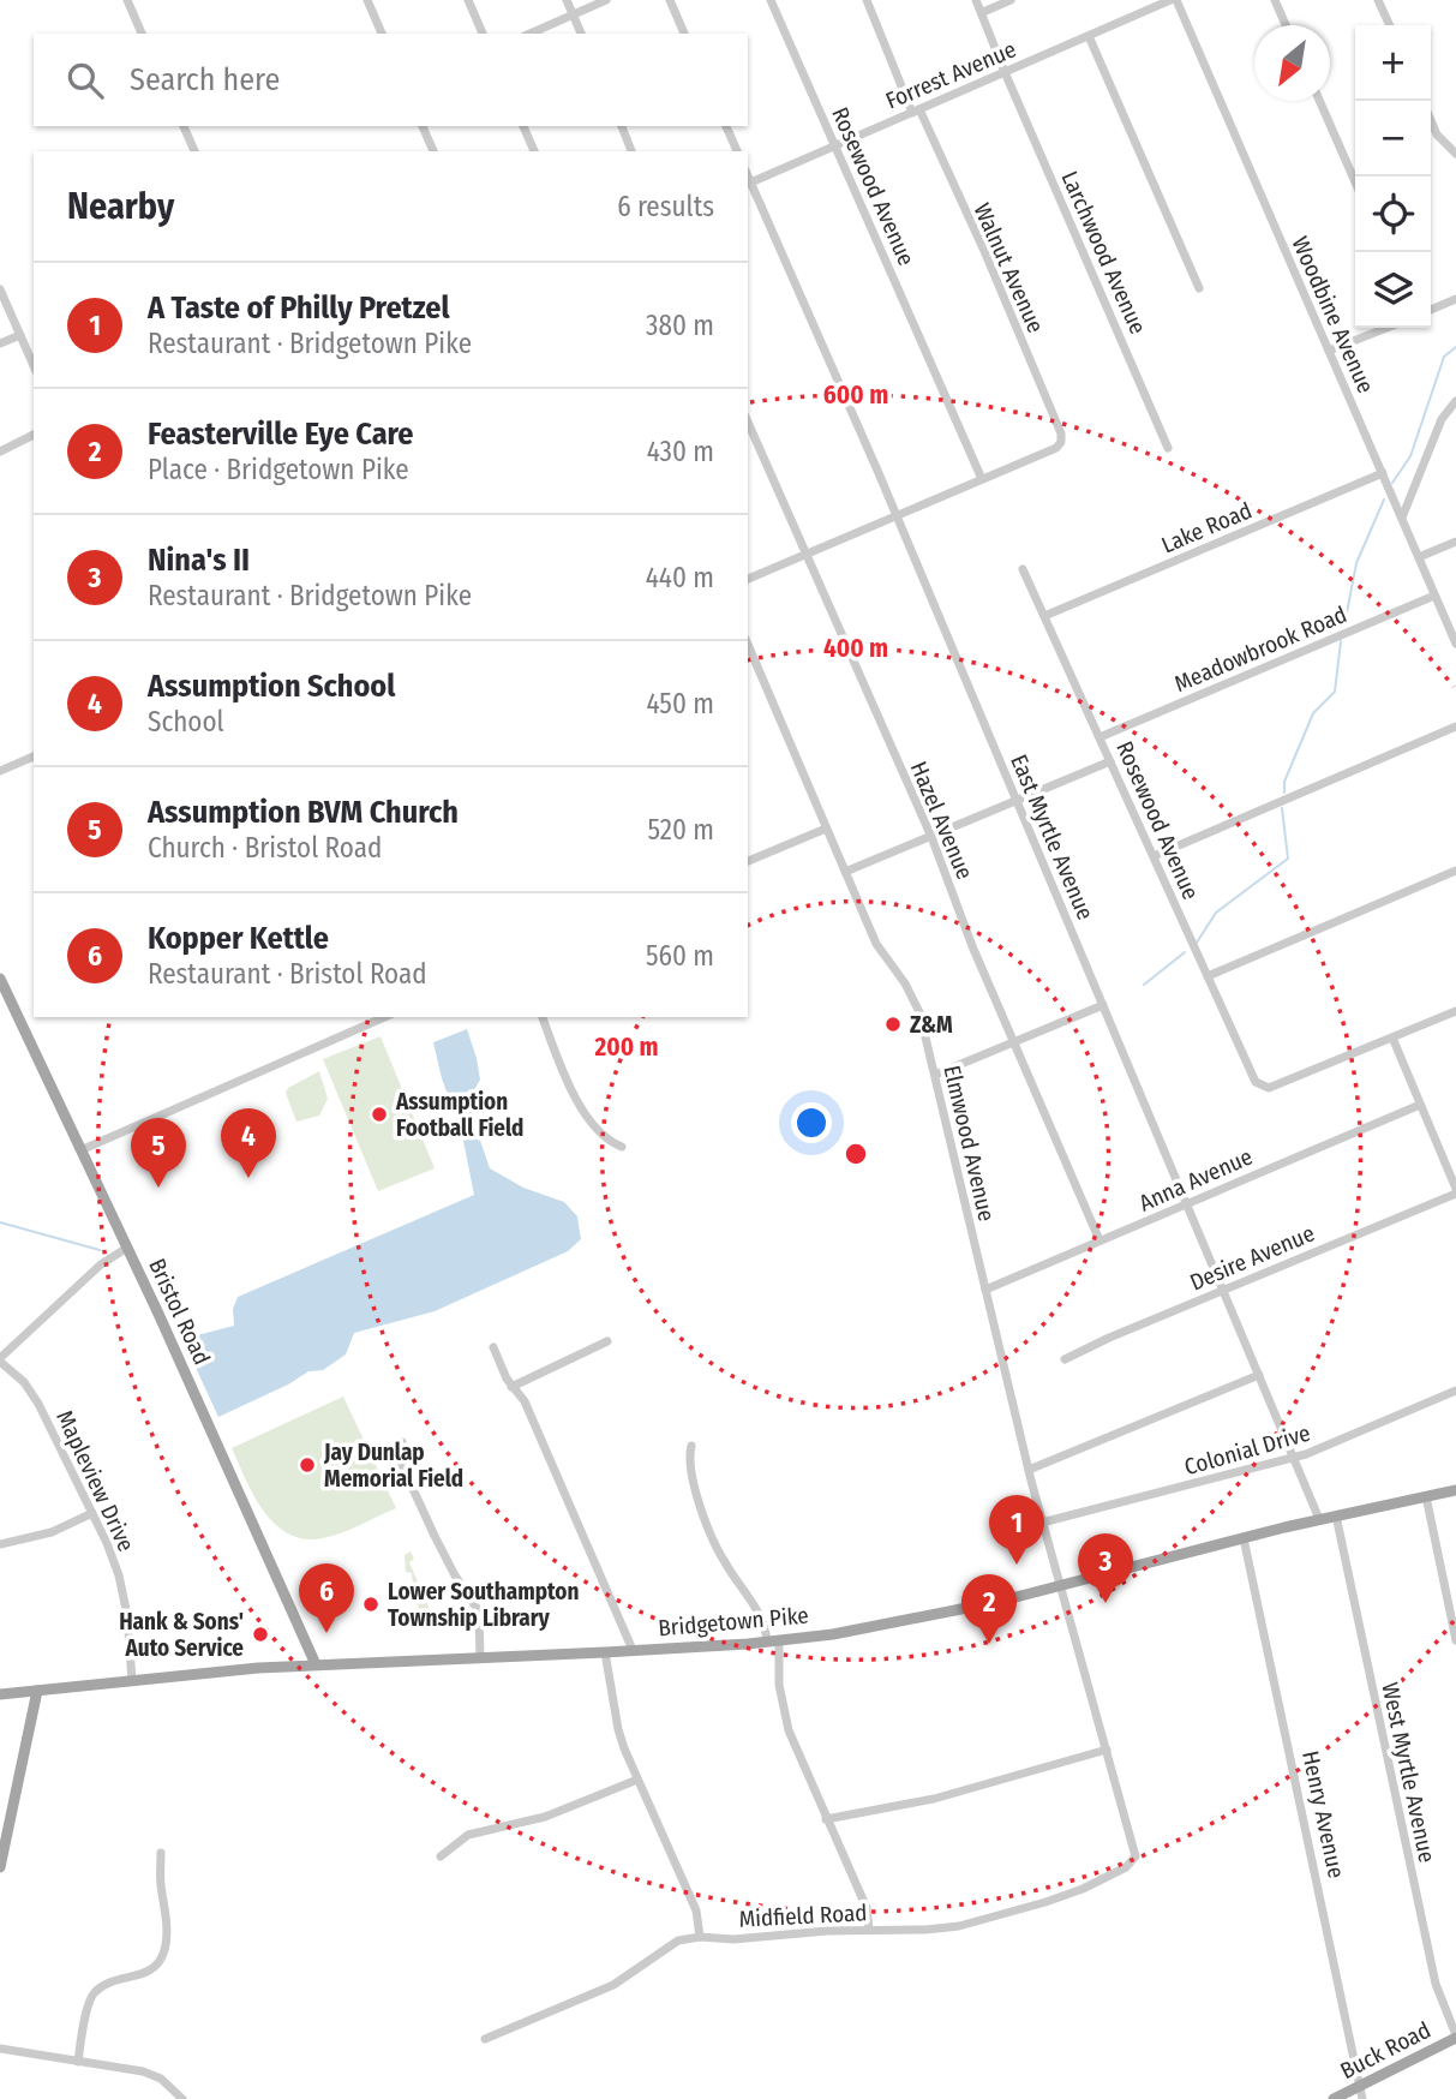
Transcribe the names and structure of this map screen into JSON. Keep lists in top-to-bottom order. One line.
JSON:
{"streets":{"main road":["Bristol Road","Bridgetown Pike","Buck Road"],"street":["Forrest Avenue","Rosewood Avenue","Larchwood Avenue","Walnut Avenue","Woodbine Avenue","Lake Road","Meadowbrook Road","Hazel Avenue","East Myrtle Avenue","Elmwood Avenue","Anna Avenue","Desire Avenue","Colonial Drive","Mapleview Drive","West Myrtle Avenue","Henry Avenue","Midfield Road"]},"crossings":[["Forrest Avenue","Rosewood Avenue"],["Forrest Avenue","Larchwood Avenue"],["Forrest Avenue","Walnut Avenue"],["Forrest Avenue","Woodbine Avenue"],["Forrest Avenue","East Myrtle Avenue"],["Rosewood Avenue","Walnut Avenue"],["Rosewood Avenue","Lake Road"],["Rosewood Avenue","Meadowbrook Road"],["Woodbine Avenue","Lake Road"],["Woodbine Avenue","Meadowbrook Road"],["Hazel Avenue","Anna Avenue"],["East Myrtle Avenue","Anna Avenue"],["East Myrtle Avenue","Desire Avenue"],["East Myrtle Avenue","Colonial Drive"],["East Myrtle Avenue","Bridgetown Pike"],["Elmwood Avenue","Anna Avenue"],["Elmwood Avenue","Colonial Drive"],["Elmwood Avenue","Bridgetown Pike"],["Elmwood Avenue","Midfield Road"],["Bristol Road","Bridgetown Pike"],["Mapleview Drive","Bridgetown Pike"],["Bridgetown Pike","West Myrtle Avenue"],["Bridgetown Pike","Henry Avenue"],["West Myrtle Avenue","Buck Road"],["Henry Avenue","Buck Road"]],"places":["Z&M","Assumption Football Field","Jay Dunlap Memorial Field","Lower Southampton Township Library","Hank & Sons' Auto Service"],"north":"bottom left","page":{"map_buttons":["+","−"],"search":"Search here","heading":["Nearby","6 results"],"list":[{"mark":"1","name":"A Taste of Philly Pretzel","note":"Restaurant · Bridgetown Pike","value":"380 m"},{"mark":"2","name":"Feasterville Eye Care","note":"Place · Bridgetown Pike","value":"430 m"},{"mark":"3","name":"Nina's II","note":"Restaurant · Bridgetown Pike","value":"440 m"},{"mark":"4","name":"Assumption School","note":"School","value":"450 m"},{"mark":"5","name":"Assumption BVM Church","note":"Church · Bristol Road","value":"520 m"},{"mark":"6","name":"Kopper Kettle","note":"Restaurant · Bristol Road","value":"560 m"}],"pins":["4","5","1","3","6","2"]},"rings":["600 m","400 m","200 m"]}
